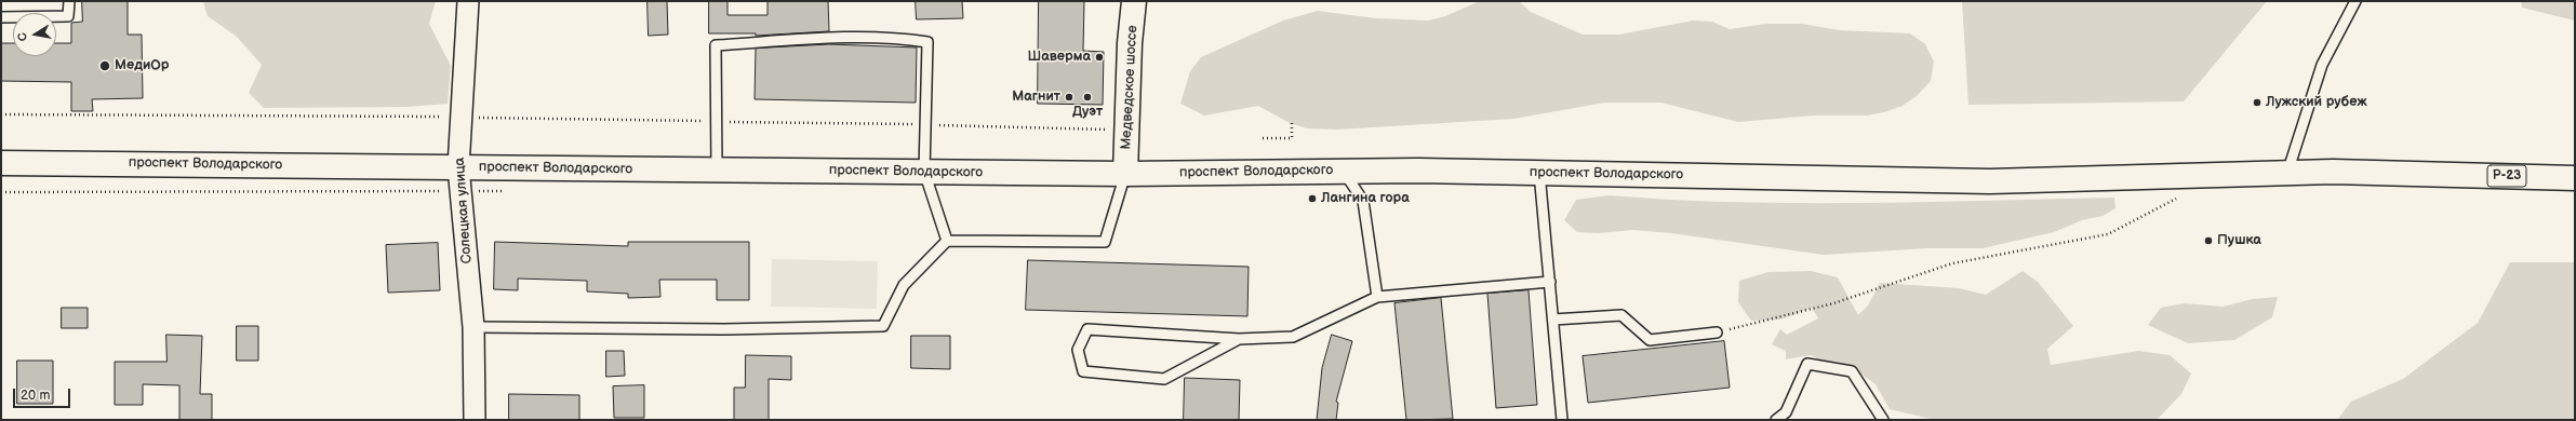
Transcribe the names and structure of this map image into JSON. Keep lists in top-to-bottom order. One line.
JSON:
{"streets":{"main road":["Медведское шоссе","проспект Володарского","Р-23"],"street":["Солецкая улица"]},"crossings":[["Медведское шоссе","проспект Володарского"],["проспект Володарского","Солецкая улица"]],"places":["Шаверма","МедиОр","Магнит","Дуэт","Лужский рубеж","Лангина гора","Пушка"],"scale_bar":"20 m","north":"left"}
